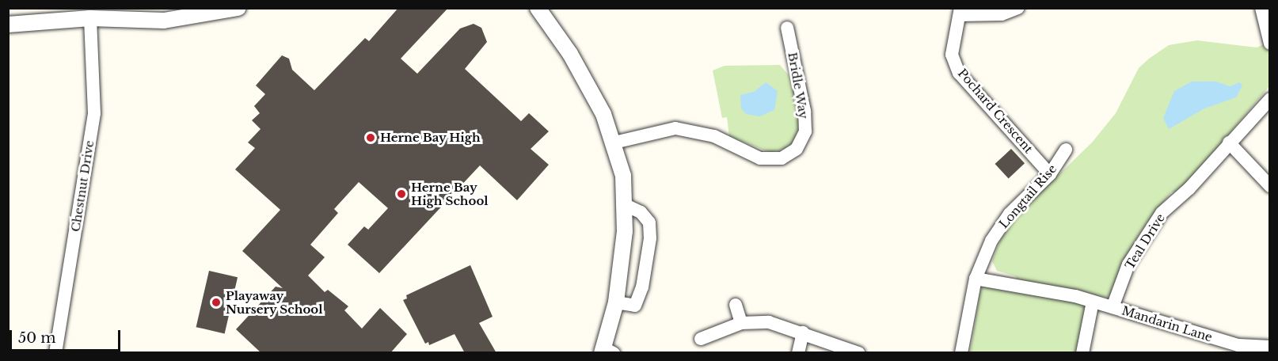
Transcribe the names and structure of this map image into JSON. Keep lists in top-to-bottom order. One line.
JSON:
{"streets":{"street":["Bridle Way","Pochard Crescent","Chestnut Drive","Longtail Rise","Teal Drive","Mandarin Lane"]},"crossings":[["Pochard Crescent","Longtail Rise"],["Longtail Rise","Mandarin Lane"],["Teal Drive","Mandarin Lane"]],"places":["Herne Bay High","Herne Bay High School","Playaway Nursery School"],"scale_bar":"50 m"}
